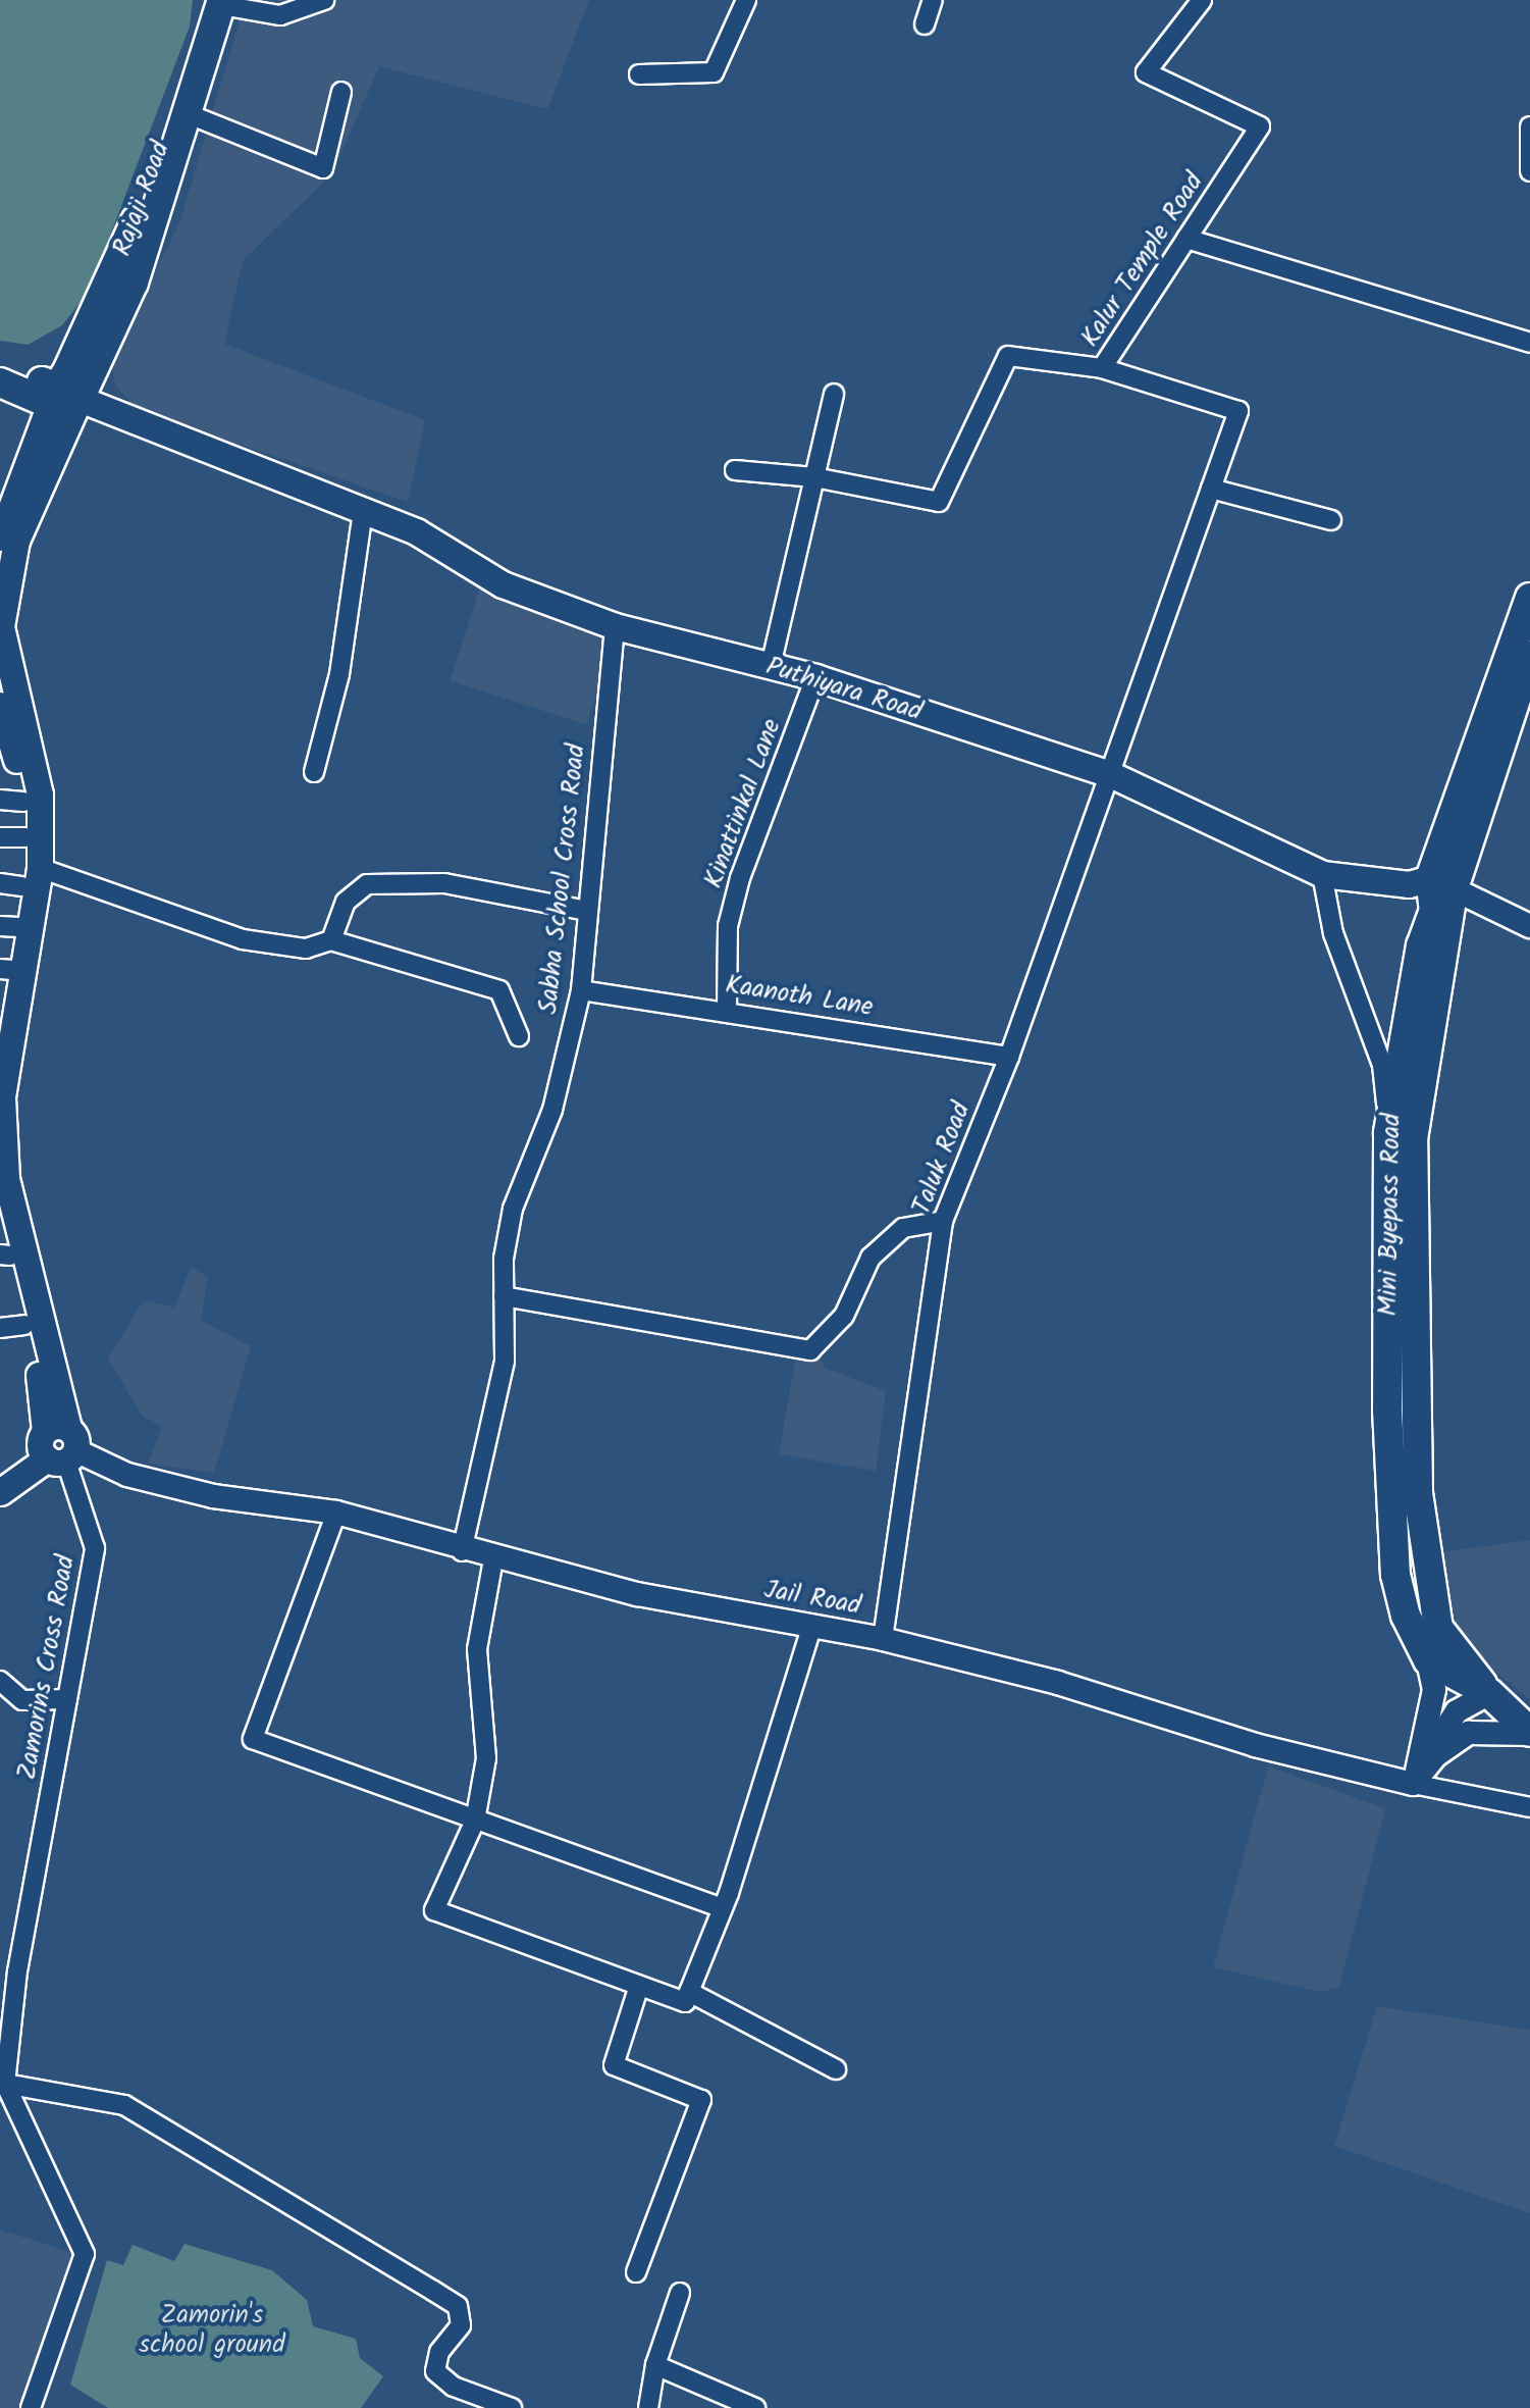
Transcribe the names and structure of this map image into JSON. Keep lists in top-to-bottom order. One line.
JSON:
{"streets":{"main road":["Rajaji Road","Puthiyara Road","Mini Byepass Road"],"street":["Kalur Temple Road","Kinattinkal Lane","Sabha School Cross Road","Kaanoth Lane","Taluk Road","Jail Road","Zamorins Cross Road"]},"crossings":[["Rajaji Road","Puthiyara Road"],["Kalur Temple Road","Puthiyara Road"],["Kalur Temple Road","Taluk Road"],["Puthiyara Road","Kinattinkal Lane"],["Puthiyara Road","Sabha School Cross Road"],["Puthiyara Road","Taluk Road"],["Puthiyara Road","Mini Byepass Road"],["Kinattinkal Lane","Kaanoth Lane"],["Sabha School Cross Road","Kaanoth Lane"],["Sabha School Cross Road","Jail Road"],["Kaanoth Lane","Taluk Road"],["Taluk Road","Jail Road"],["Jail Road","Zamorins Cross Road"]],"parks":["Zamorin's school ground"]}
